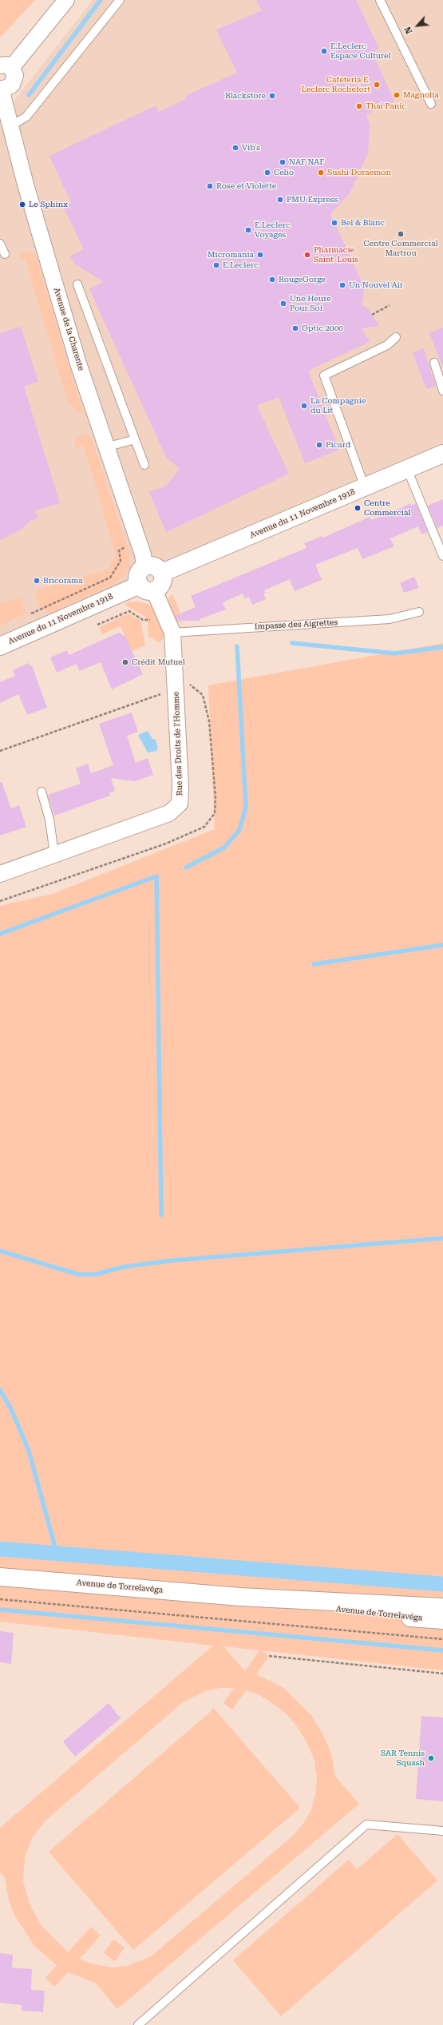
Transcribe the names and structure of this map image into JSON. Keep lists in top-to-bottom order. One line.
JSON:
{"streets":{"main road":["Avenue du 11 Novembre 1918","Avenue de Torrelavéga"],"street":["Avenue de la Charente","Rue des Droits de l'Homme"],"lane":["Impasse des Aigrettes"]},"crossings":[["Avenue de la Charente","Avenue du 11 Novembre 1918"],["Avenue de la Charente","Rue des Droits de l'Homme"],["Avenue du 11 Novembre 1918","Rue des Droits de l'Homme"],["Impasse des Aigrettes","Rue des Droits de l'Homme"]],"places":["E.Leclerc Espace Culturel","Cafeteria E. Leclerc Rochefort","Magnolia","Blackstore","Thai Panic","Vib's","NAF NAF","Celio","Sushi Doraemon","Rose et Violette","PMU Express","Le Sphinx","Bel & Blanc","E.Leclerc Voyages","Centre Commercial Martrou","Micromania","Pharmacie Saint-Louis","E.Leclerc","RougeGorge","Un Nouvel Air","Une Heure Pour Soi","Optic 2000","La Compagnie du Lit","Picard","Centre Commercial","Bricorama","Crédit Mutuel","SAR Tennis Squash"],"north":"bottom left"}
